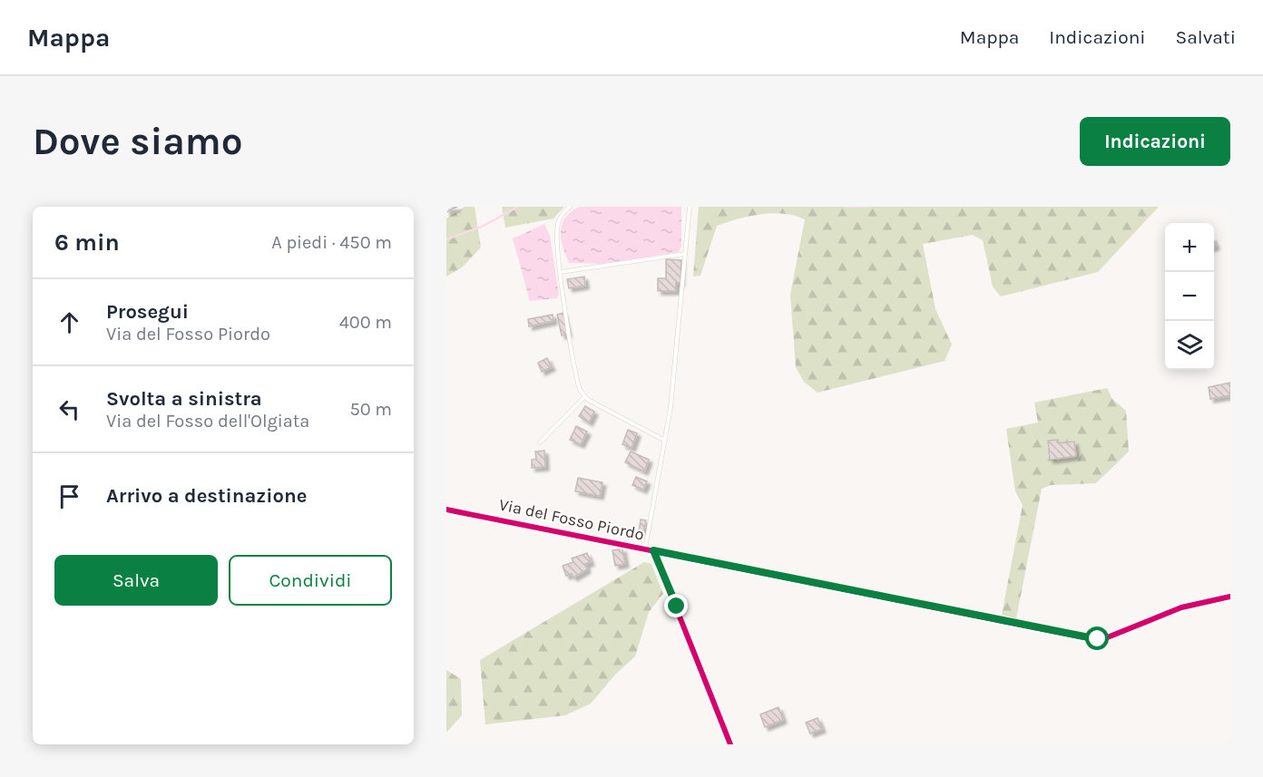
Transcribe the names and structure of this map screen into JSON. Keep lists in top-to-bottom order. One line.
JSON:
{"streets":{"street":["Via del Fosso Piordo"]},"page":{"header":"Mappa","nav":["Mappa","Indicazioni","Salvati"],"buttons":["Indicazioni",["Salva","Condividi"]],"title":"Dove siamo","heading":["6 min","A piedi · 450 m"],"map_buttons":["+","−"],"list":[["Prosegui","Via del Fosso Piordo","400 m"],["Svolta a sinistra","Via del Fosso dell'Olgiata","50 m"],"Arrivo a destinazione"]}}
